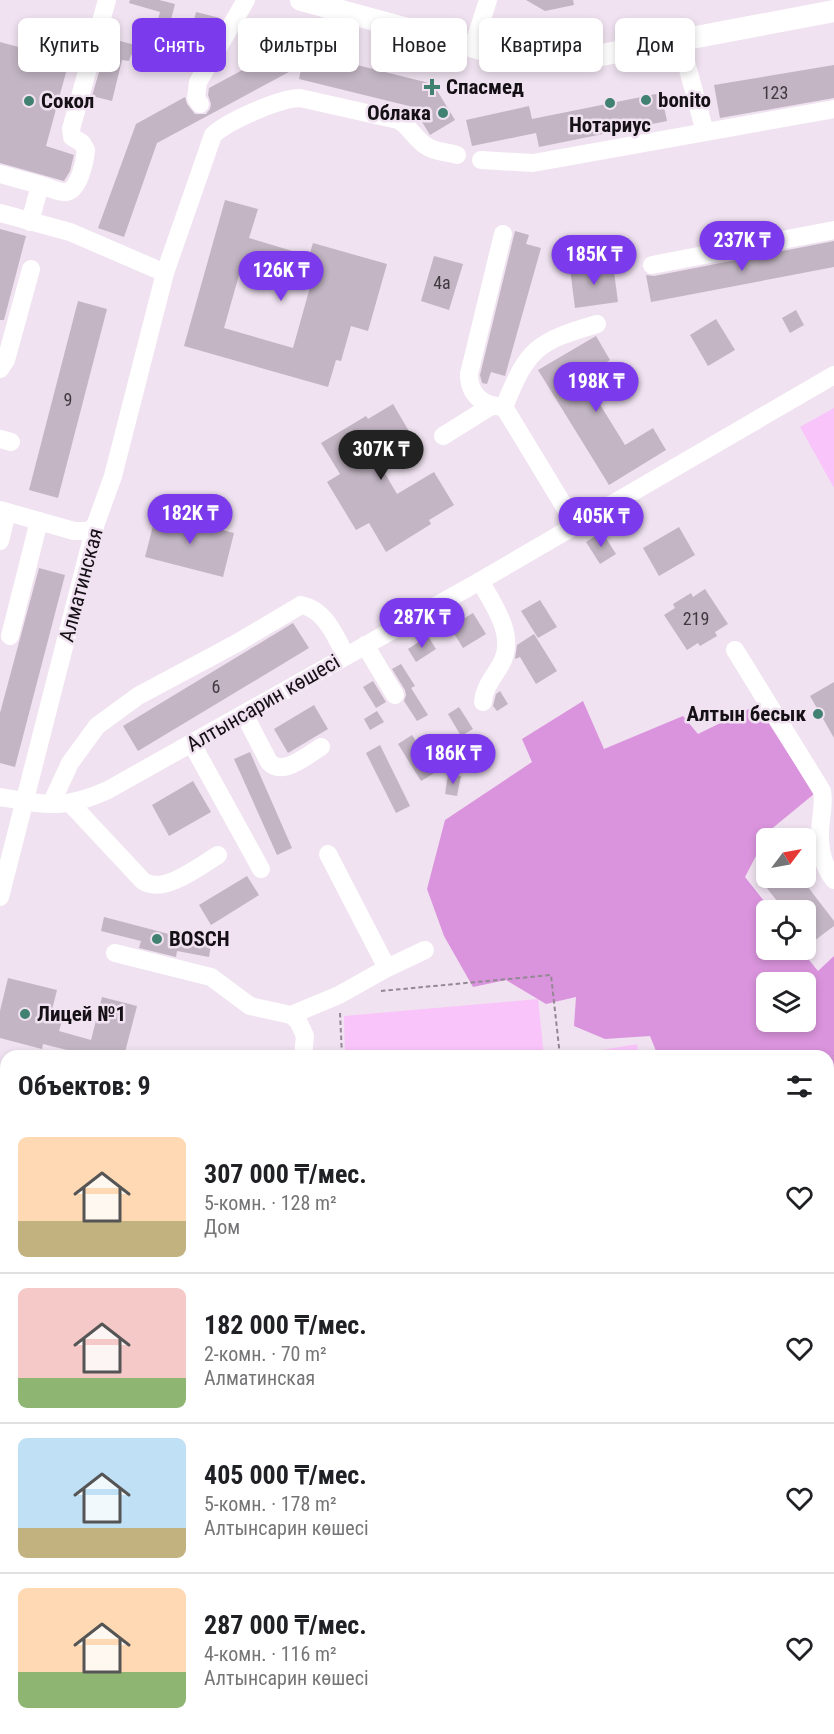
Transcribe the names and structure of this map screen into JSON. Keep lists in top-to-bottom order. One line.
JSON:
{"streets":{"street":["Алматинская","Алтынсарин көшесі"]},"crossings":[["Алматинская","Алтынсарин көшесі"]],"places":{"health":["Спасмед"],"other":["bonito","Сокол","Нотариус","Облака","Алтын бесык","BOSCH","Лицей №1"]},"house_numbers":["123","4а","9","219","6"],"north":"top right","page":{"chip":["Купить","Снять","Фильтры","Новое","Квартира","Дом"],"price":["237K ₸","185K ₸","126K ₸","198K ₸","307K ₸","182K ₸","405K ₸","287K ₸","186K ₸"],"heading":"Объектов: 9","list":[{"name":"307 000 ₸/мес.","note":"5-комн. · 128 m² · Дом"},{"name":"182 000 ₸/мес.","note":"2-комн. · 70 m² · Алматинская"},{"name":"405 000 ₸/мес.","note":"5-комн. · 178 m² · Алтынсарин көшесі"},{"name":"287 000 ₸/мес.","note":"4-комн. · 116 m² · Алтынсарин көшесі"}]}}
